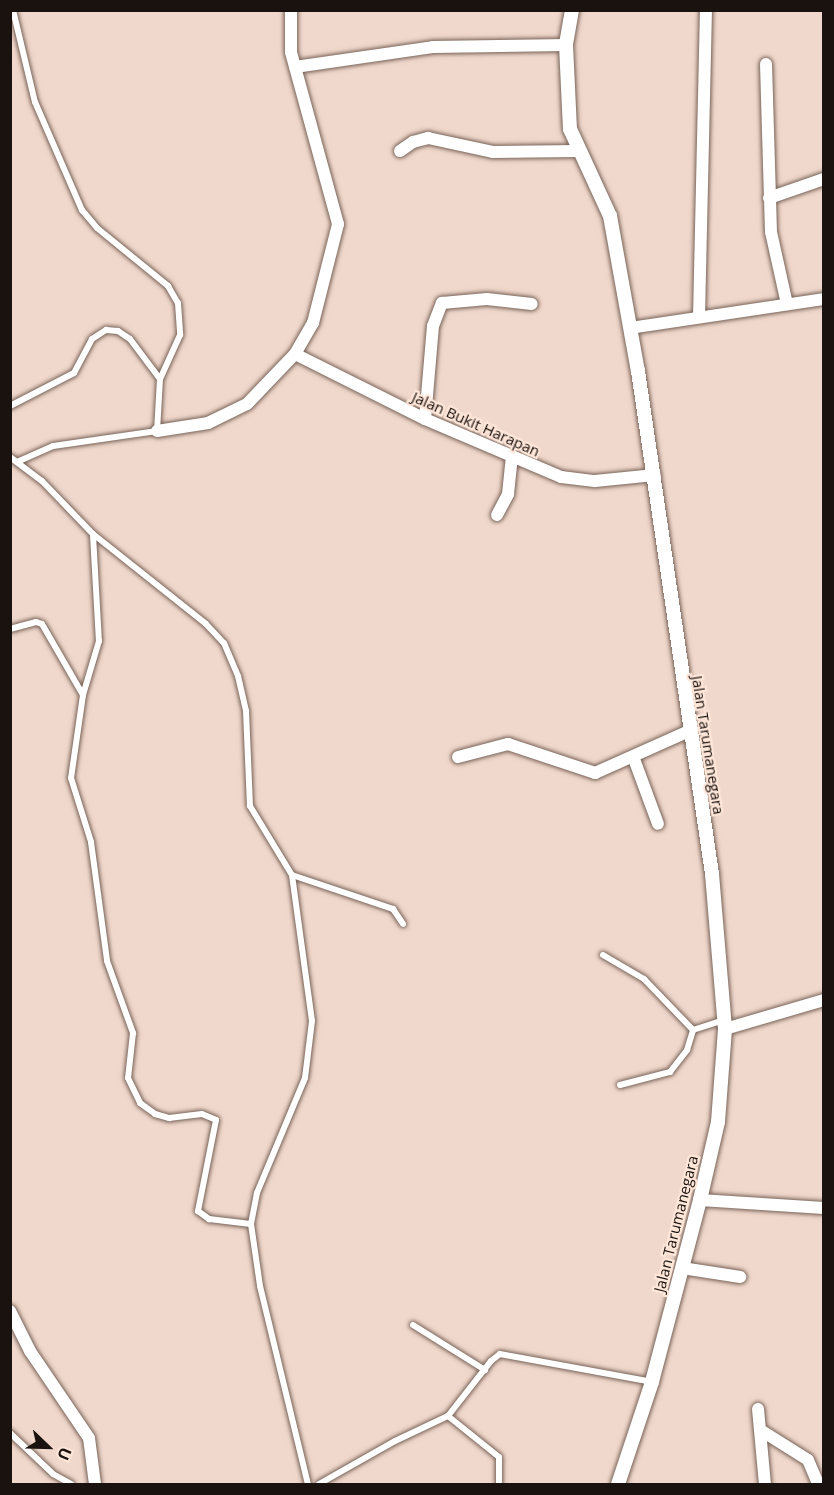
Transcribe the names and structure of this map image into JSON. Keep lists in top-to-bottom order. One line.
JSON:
{"streets":{"street":["Jalan Bukit Harapan","Jalan Tarumanegara"]},"crossings":[["Jalan Bukit Harapan","Jalan Tarumanegara"]],"north":"bottom right"}
